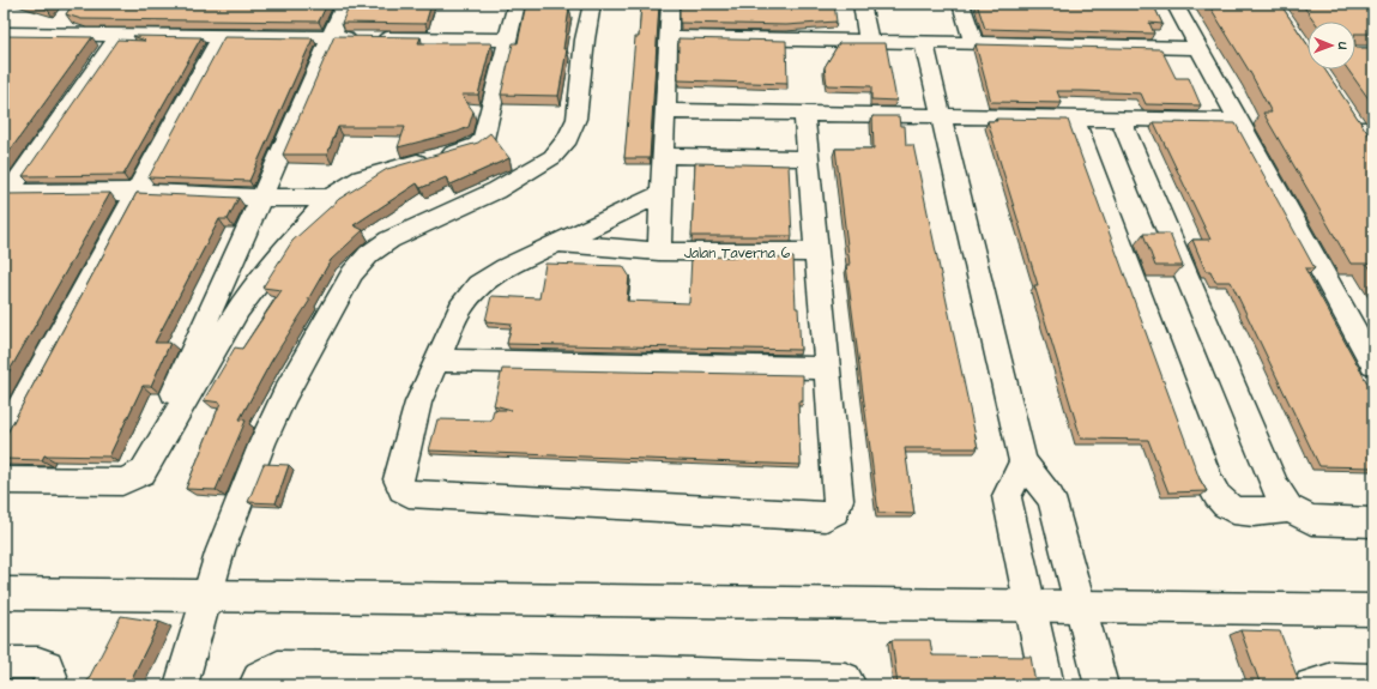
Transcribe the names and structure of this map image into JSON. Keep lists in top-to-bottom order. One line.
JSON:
{"streets":{"street":["Jalan Taverna 6"]},"north":"right"}
